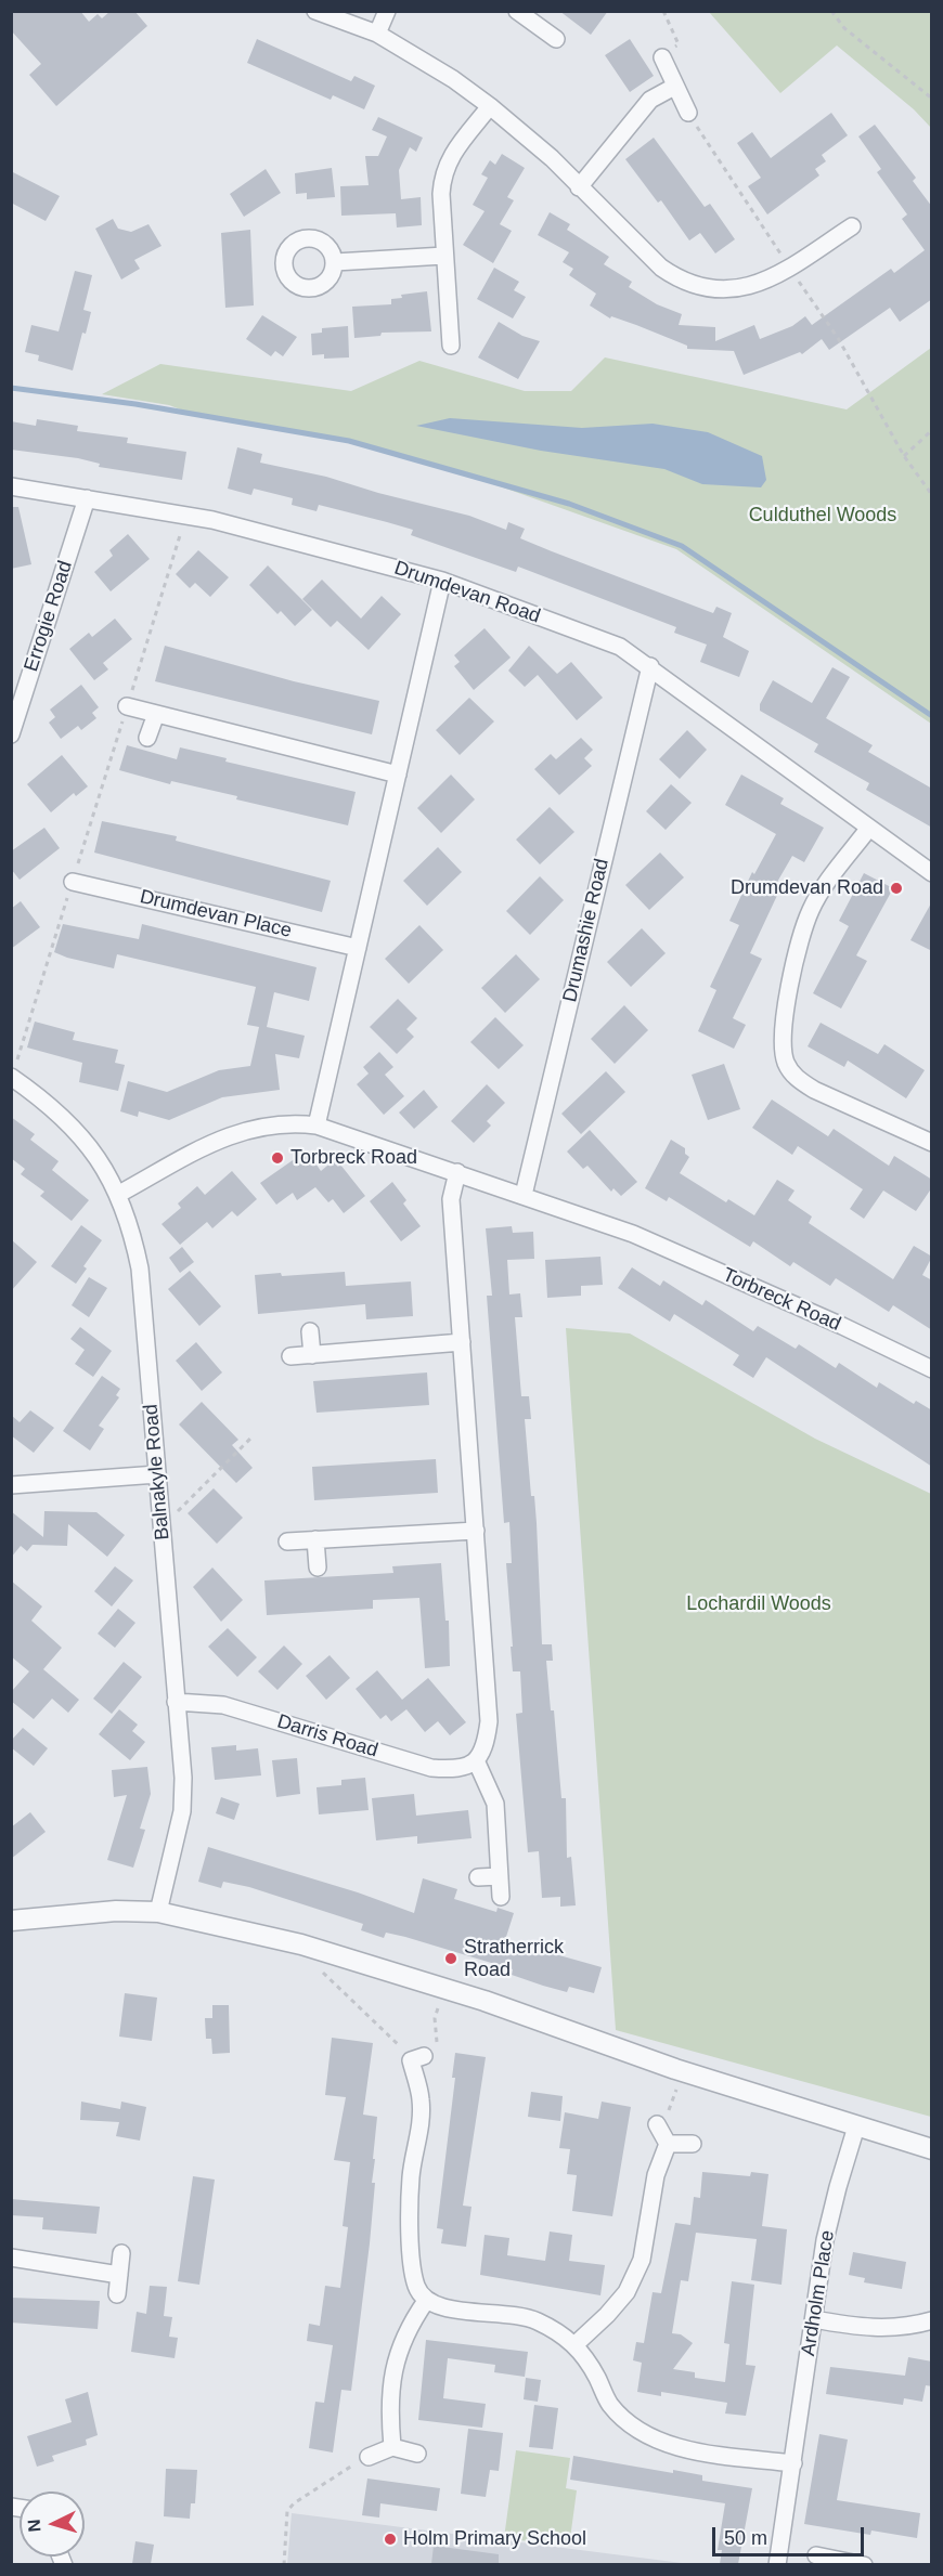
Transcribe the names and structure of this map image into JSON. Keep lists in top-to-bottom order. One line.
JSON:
{"streets":{"street":["Drumdevan Road","Errogie Road","Drumdevan Place","Drumashie Road","Torbreck Road","Balnakyle Road","Darris Road","Ardholm Place"]},"crossings":[["Drumdevan Road","Errogie Road"],["Drumdevan Road","Drumashie Road"],["Drumashie Road","Torbreck Road"],["Torbreck Road","Balnakyle Road"],["Balnakyle Road","Darris Road"]],"parks":["Culduthel Woods","Lochardil Woods"],"places":["Drumdevan Road","Torbreck Road","Stratherrick Road","Holm Primary School"],"scale_bar":"50 m","north":"left"}
